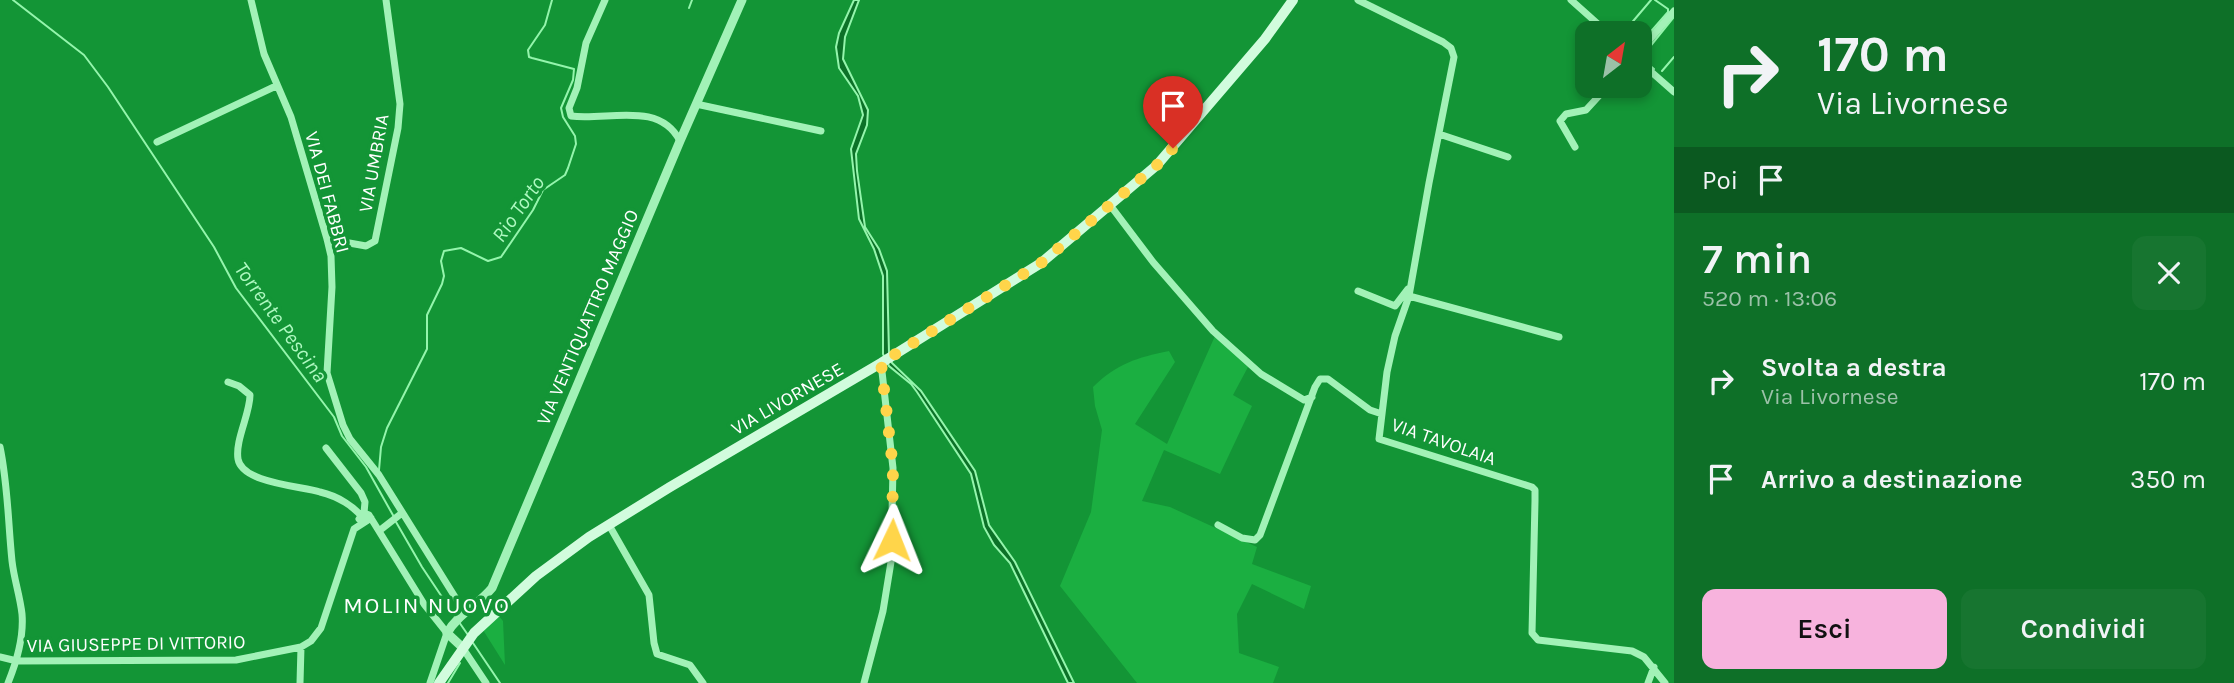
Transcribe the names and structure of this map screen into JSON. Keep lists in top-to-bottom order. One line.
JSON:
{"streets":{"main road":["VIA LIVORNESE"],"street":["VIA UMBRIA","VIA DEI FABBRI","VIA VENTIQUATTRO MAGGIO","VIA TAVOLAIA","VIA GIUSEPPE DI VITTORIO"]},"crossings":[["VIA UMBRIA","VIA DEI FABBRI"],["VIA DEI FABBRI","VIA VENTIQUATTRO MAGGIO"]],"districts":["MOLIN NUOVO"],"water":["Rio Torto","Torrente Pescina"],"north":"top right","page":{"turn":["170 m","Via Livornese"],"then":"Poi","heading":["7 min","520 m · 13:06"],"list":[{"name":"Svolta a destra","note":"Via Livornese","value":"170 m"},{"name":"Arrivo a destinazione","value":"350 m"}],"buttons":["Esci","Condividi"]}}
